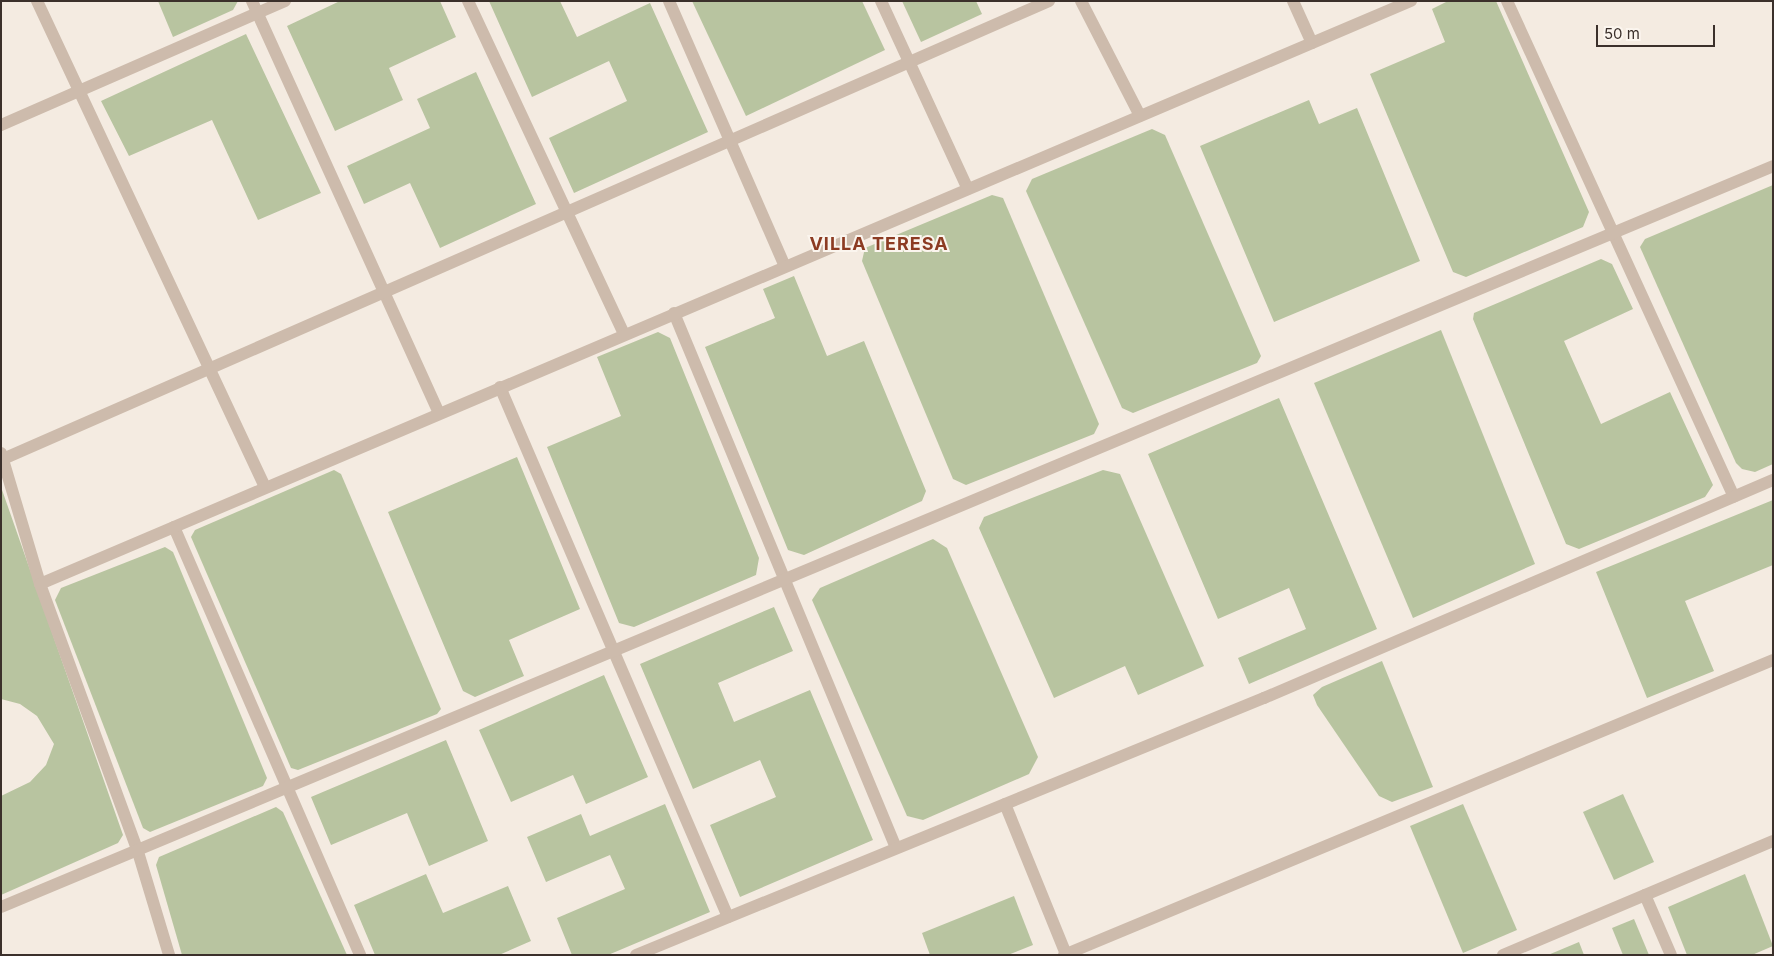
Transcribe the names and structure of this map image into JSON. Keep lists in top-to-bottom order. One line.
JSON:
{"districts":["VILLA TERESA"],"scale_bar":"50 m"}
